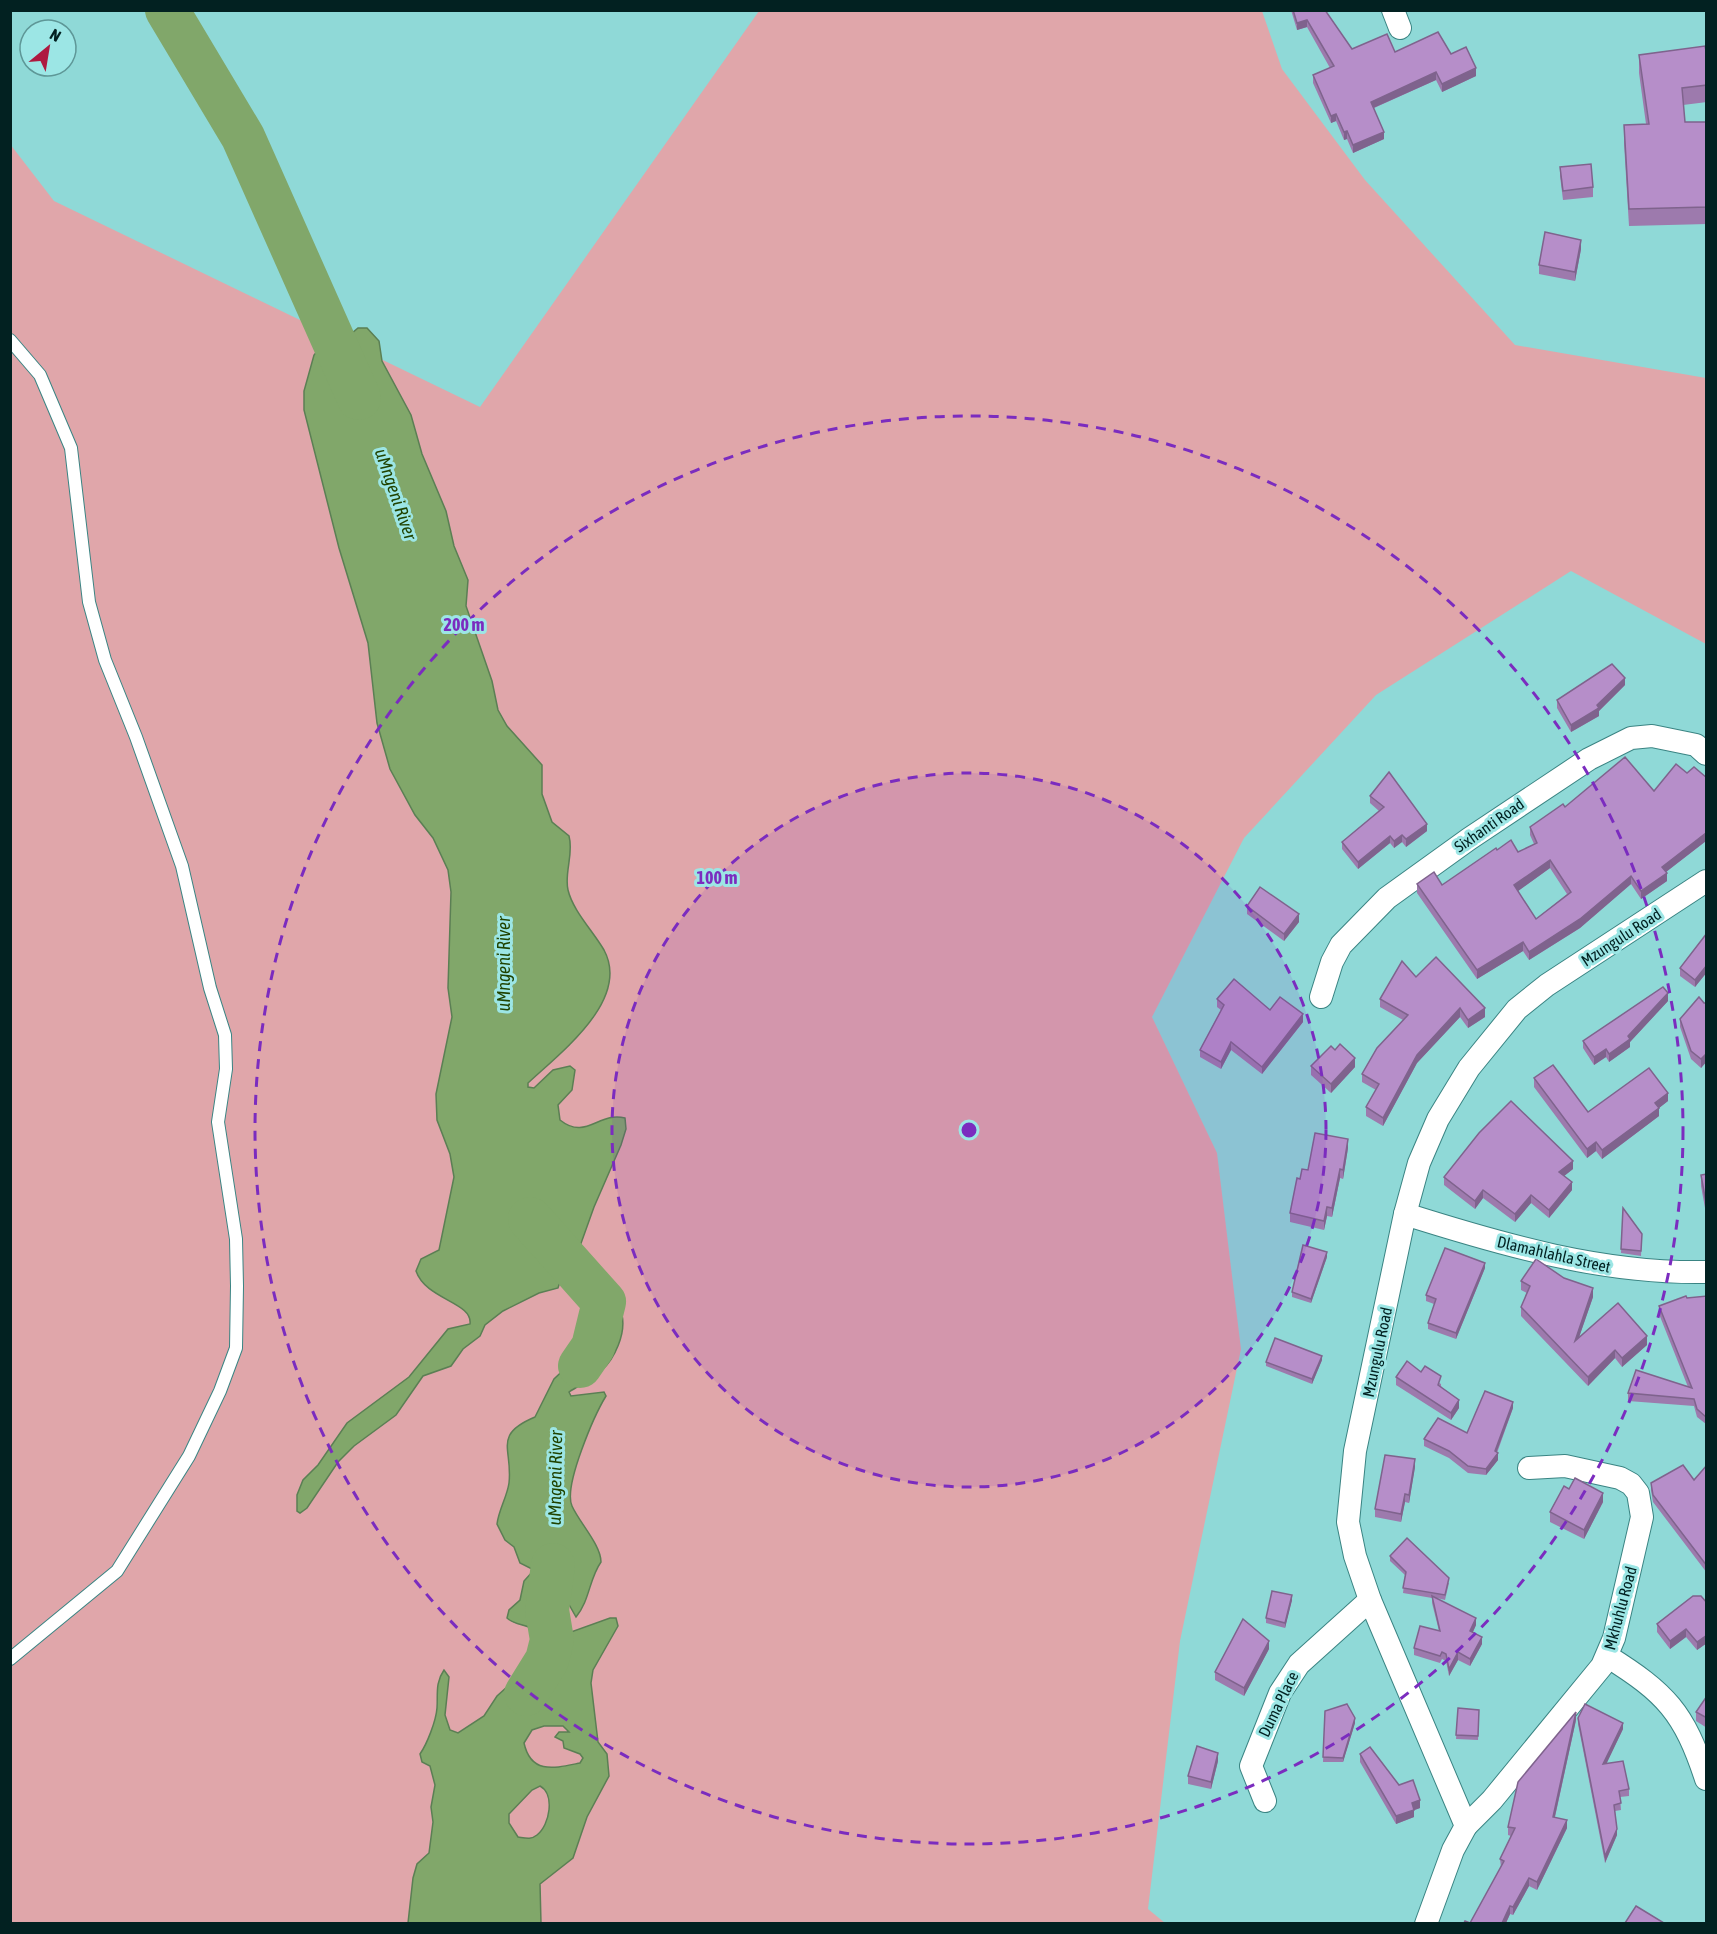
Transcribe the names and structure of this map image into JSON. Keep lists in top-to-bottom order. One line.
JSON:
{"streets":{"street":["Sixhanti Road","Mzungulu Road","Dlamahlahla Street","Mkhuhlu Road","Duma Place"]},"crossings":[["Mzungulu Road","Dlamahlahla Street"],["Mzungulu Road","Mkhuhlu Road"],["Mzungulu Road","Duma Place"]],"water":["uMngeni River"],"north":"top right","rings":["200 m","100 m"]}
